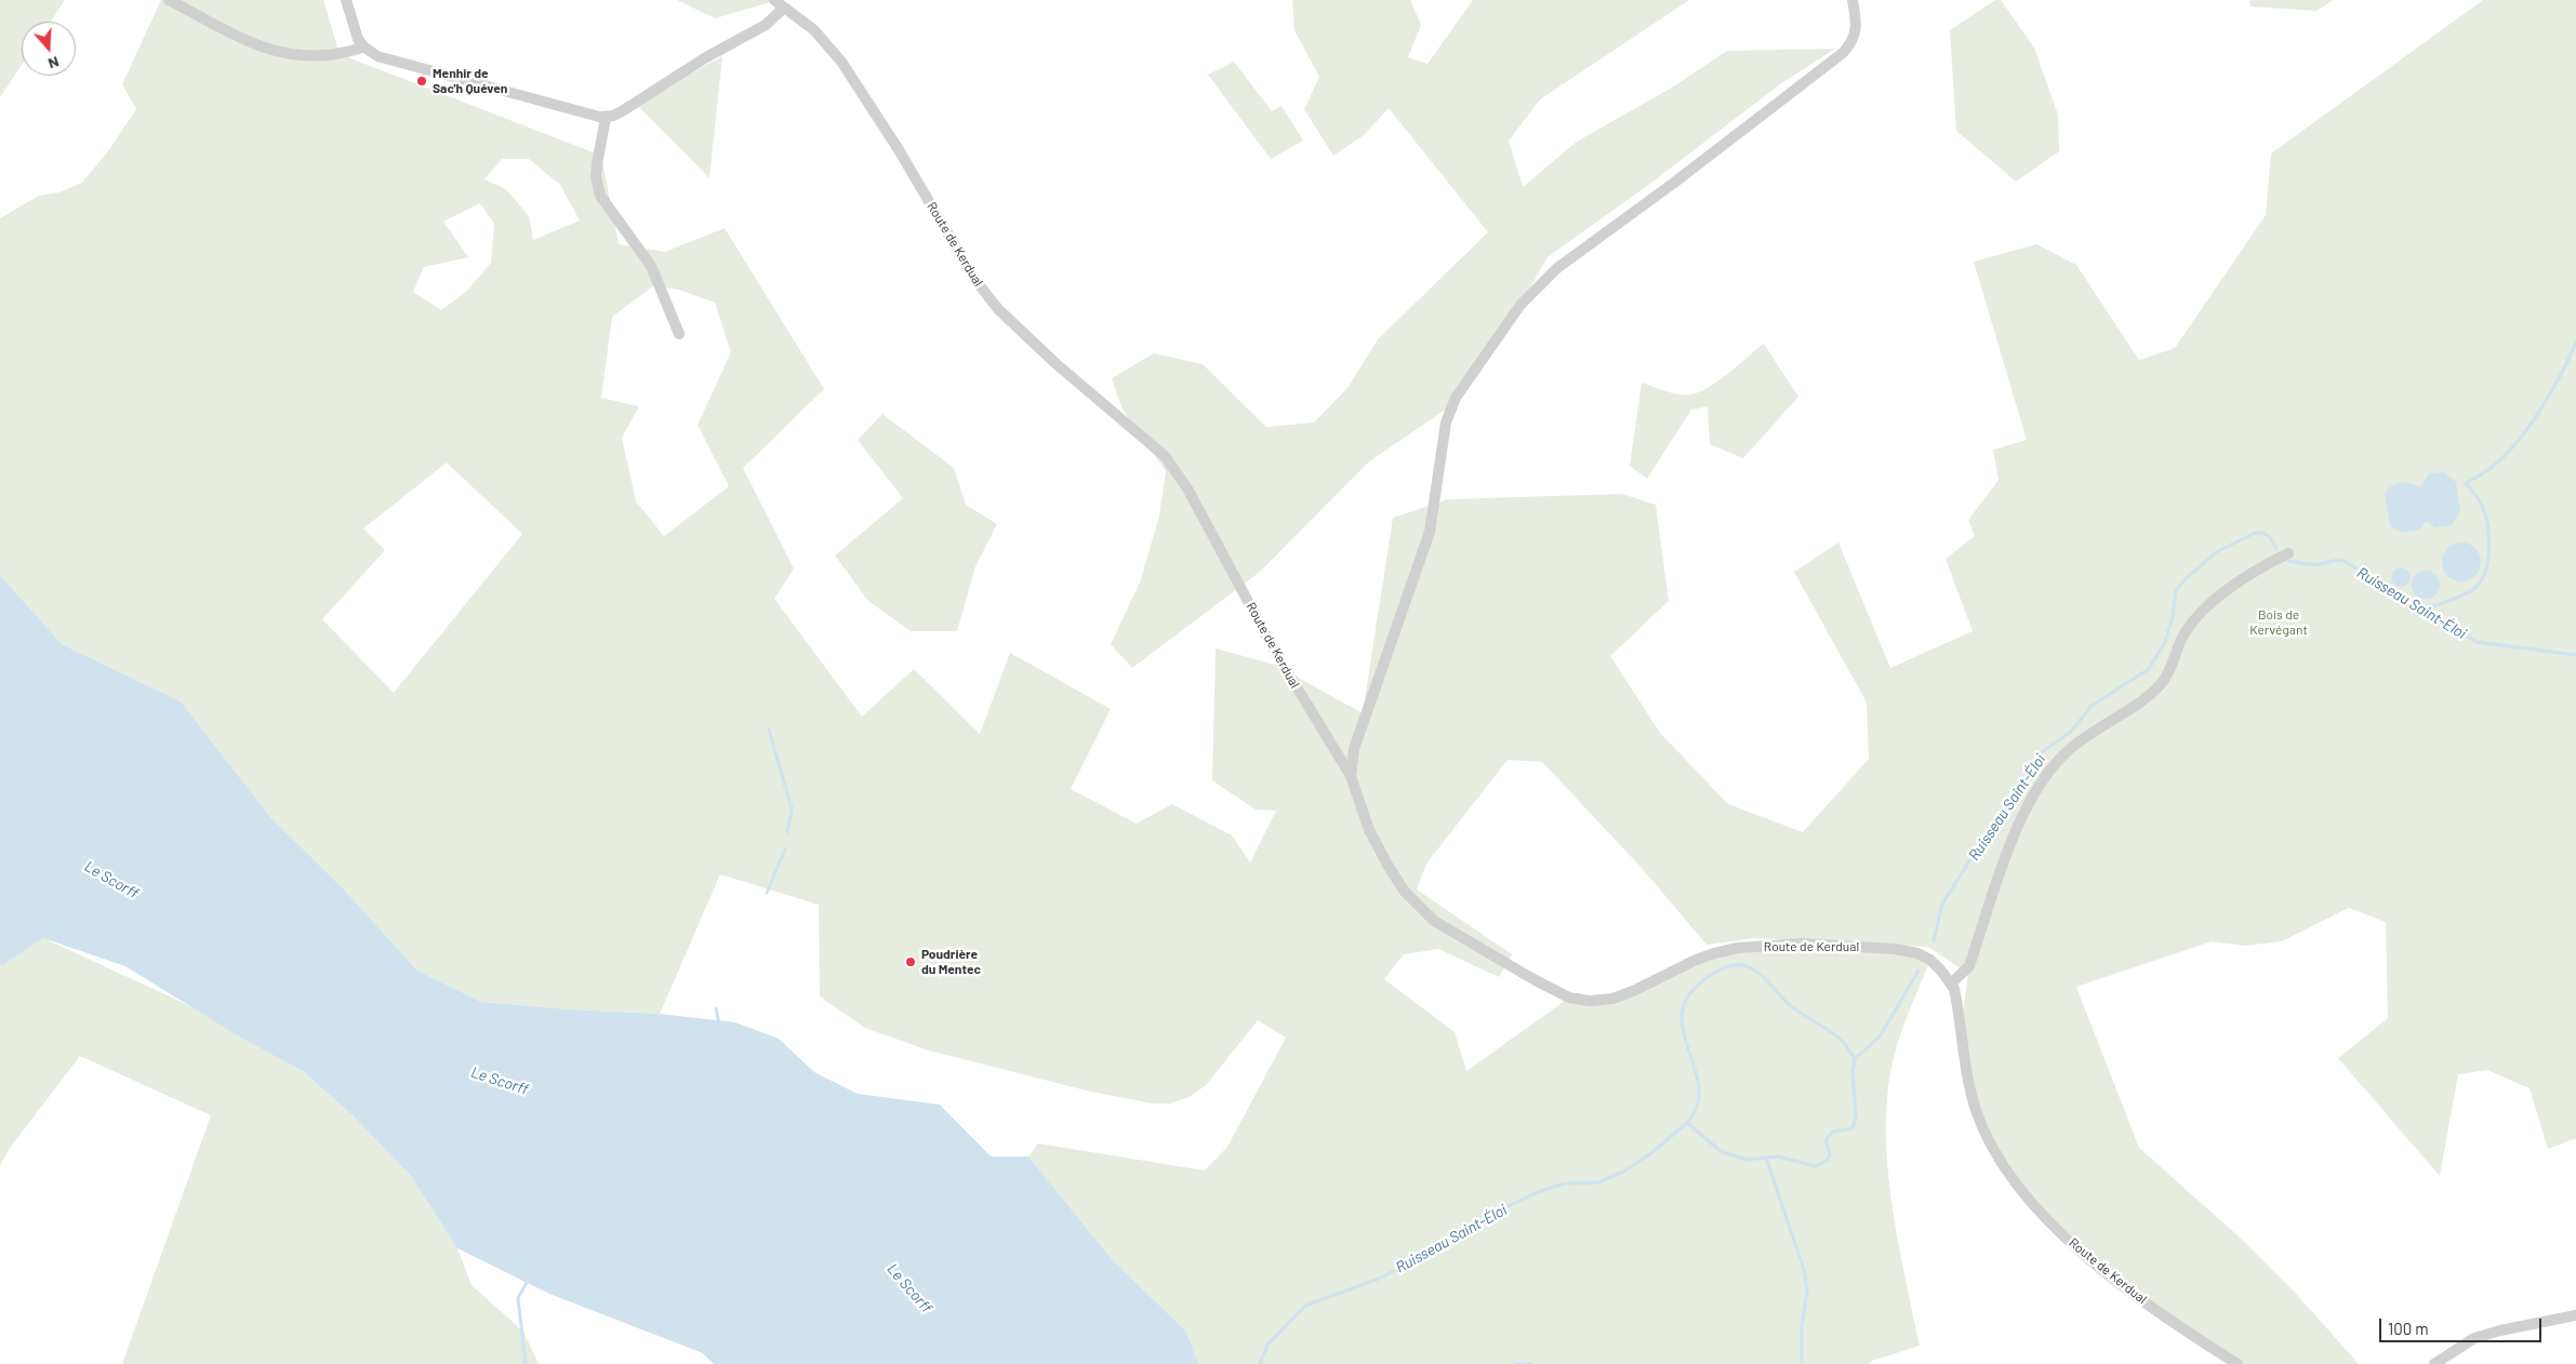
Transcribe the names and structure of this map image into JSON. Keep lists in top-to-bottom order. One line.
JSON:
{"streets":{"street":["Route de Kerdual"]},"water":["Ruisseau Saint-Éloi","Le Scorff"],"parks":["Bois de Kervégant"],"places":["Menhir de Sac'h Quéven","Poudrière du Mentec"],"scale_bar":"100 m","north":"bottom"}
